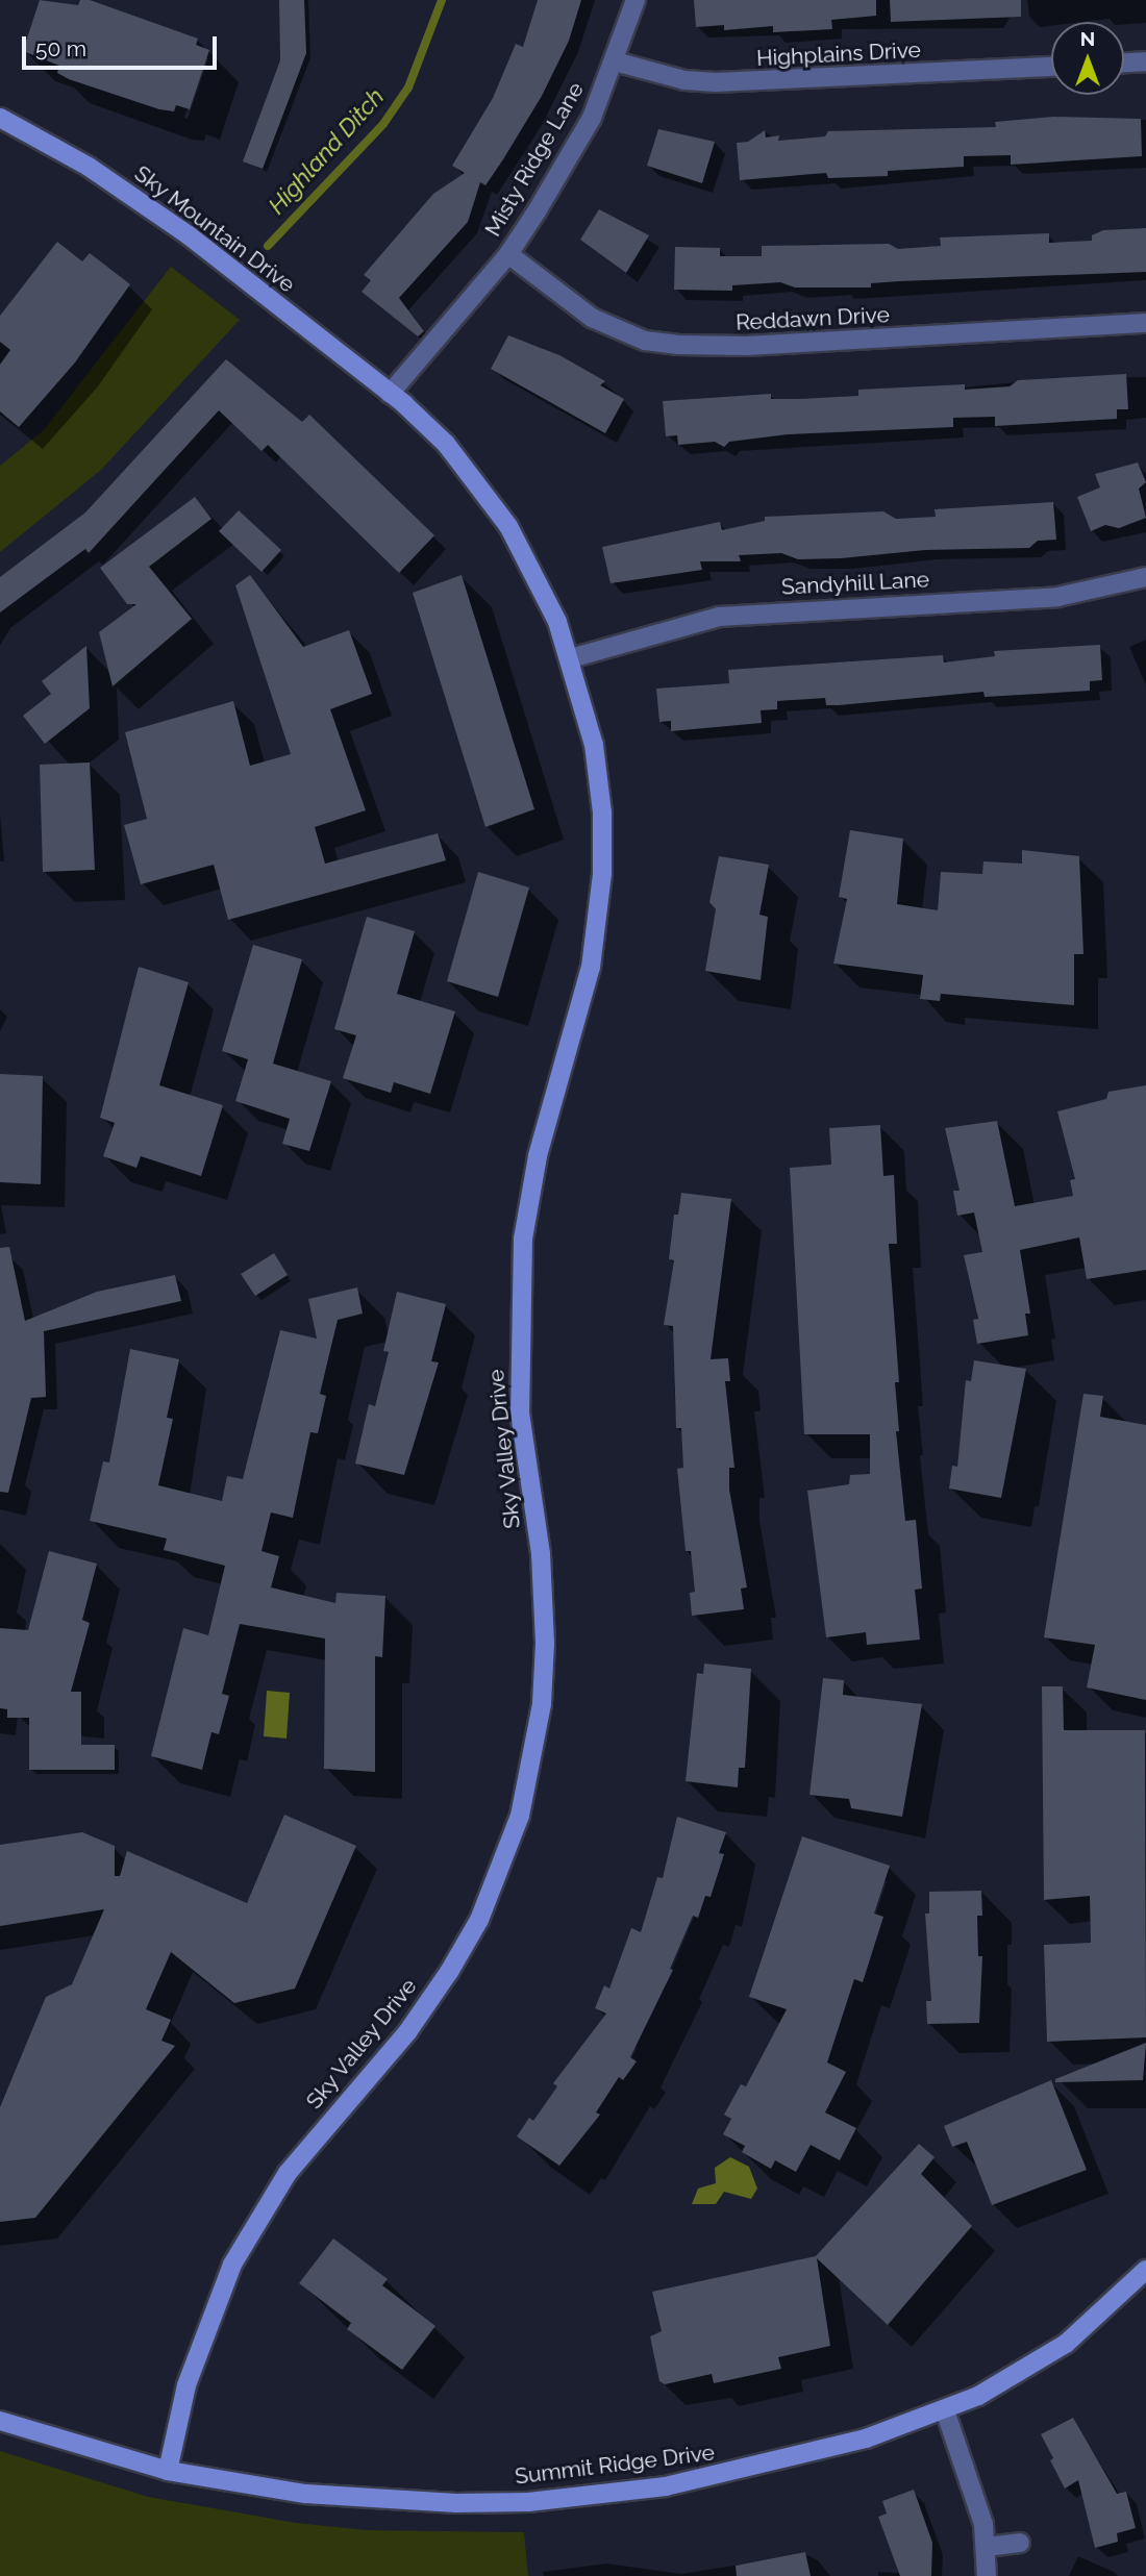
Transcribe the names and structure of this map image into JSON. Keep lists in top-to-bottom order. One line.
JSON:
{"streets":{"street":["Highplains Drive","Misty Ridge Lane","Sky Mountain Drive","Reddawn Drive","Sandyhill Lane","Sky Valley Drive","Summit Ridge Drive"]},"crossings":[["Highplains Drive","Misty Ridge Lane"],["Misty Ridge Lane","Sky Mountain Drive"],["Misty Ridge Lane","Reddawn Drive"],["Misty Ridge Lane","Sky Valley Drive"],["Sky Mountain Drive","Sky Valley Drive"],["Sandyhill Lane","Sky Valley Drive"],["Sky Valley Drive","Summit Ridge Drive"]],"water":["Highland Ditch"],"scale_bar":"50 m","north":"top"}
